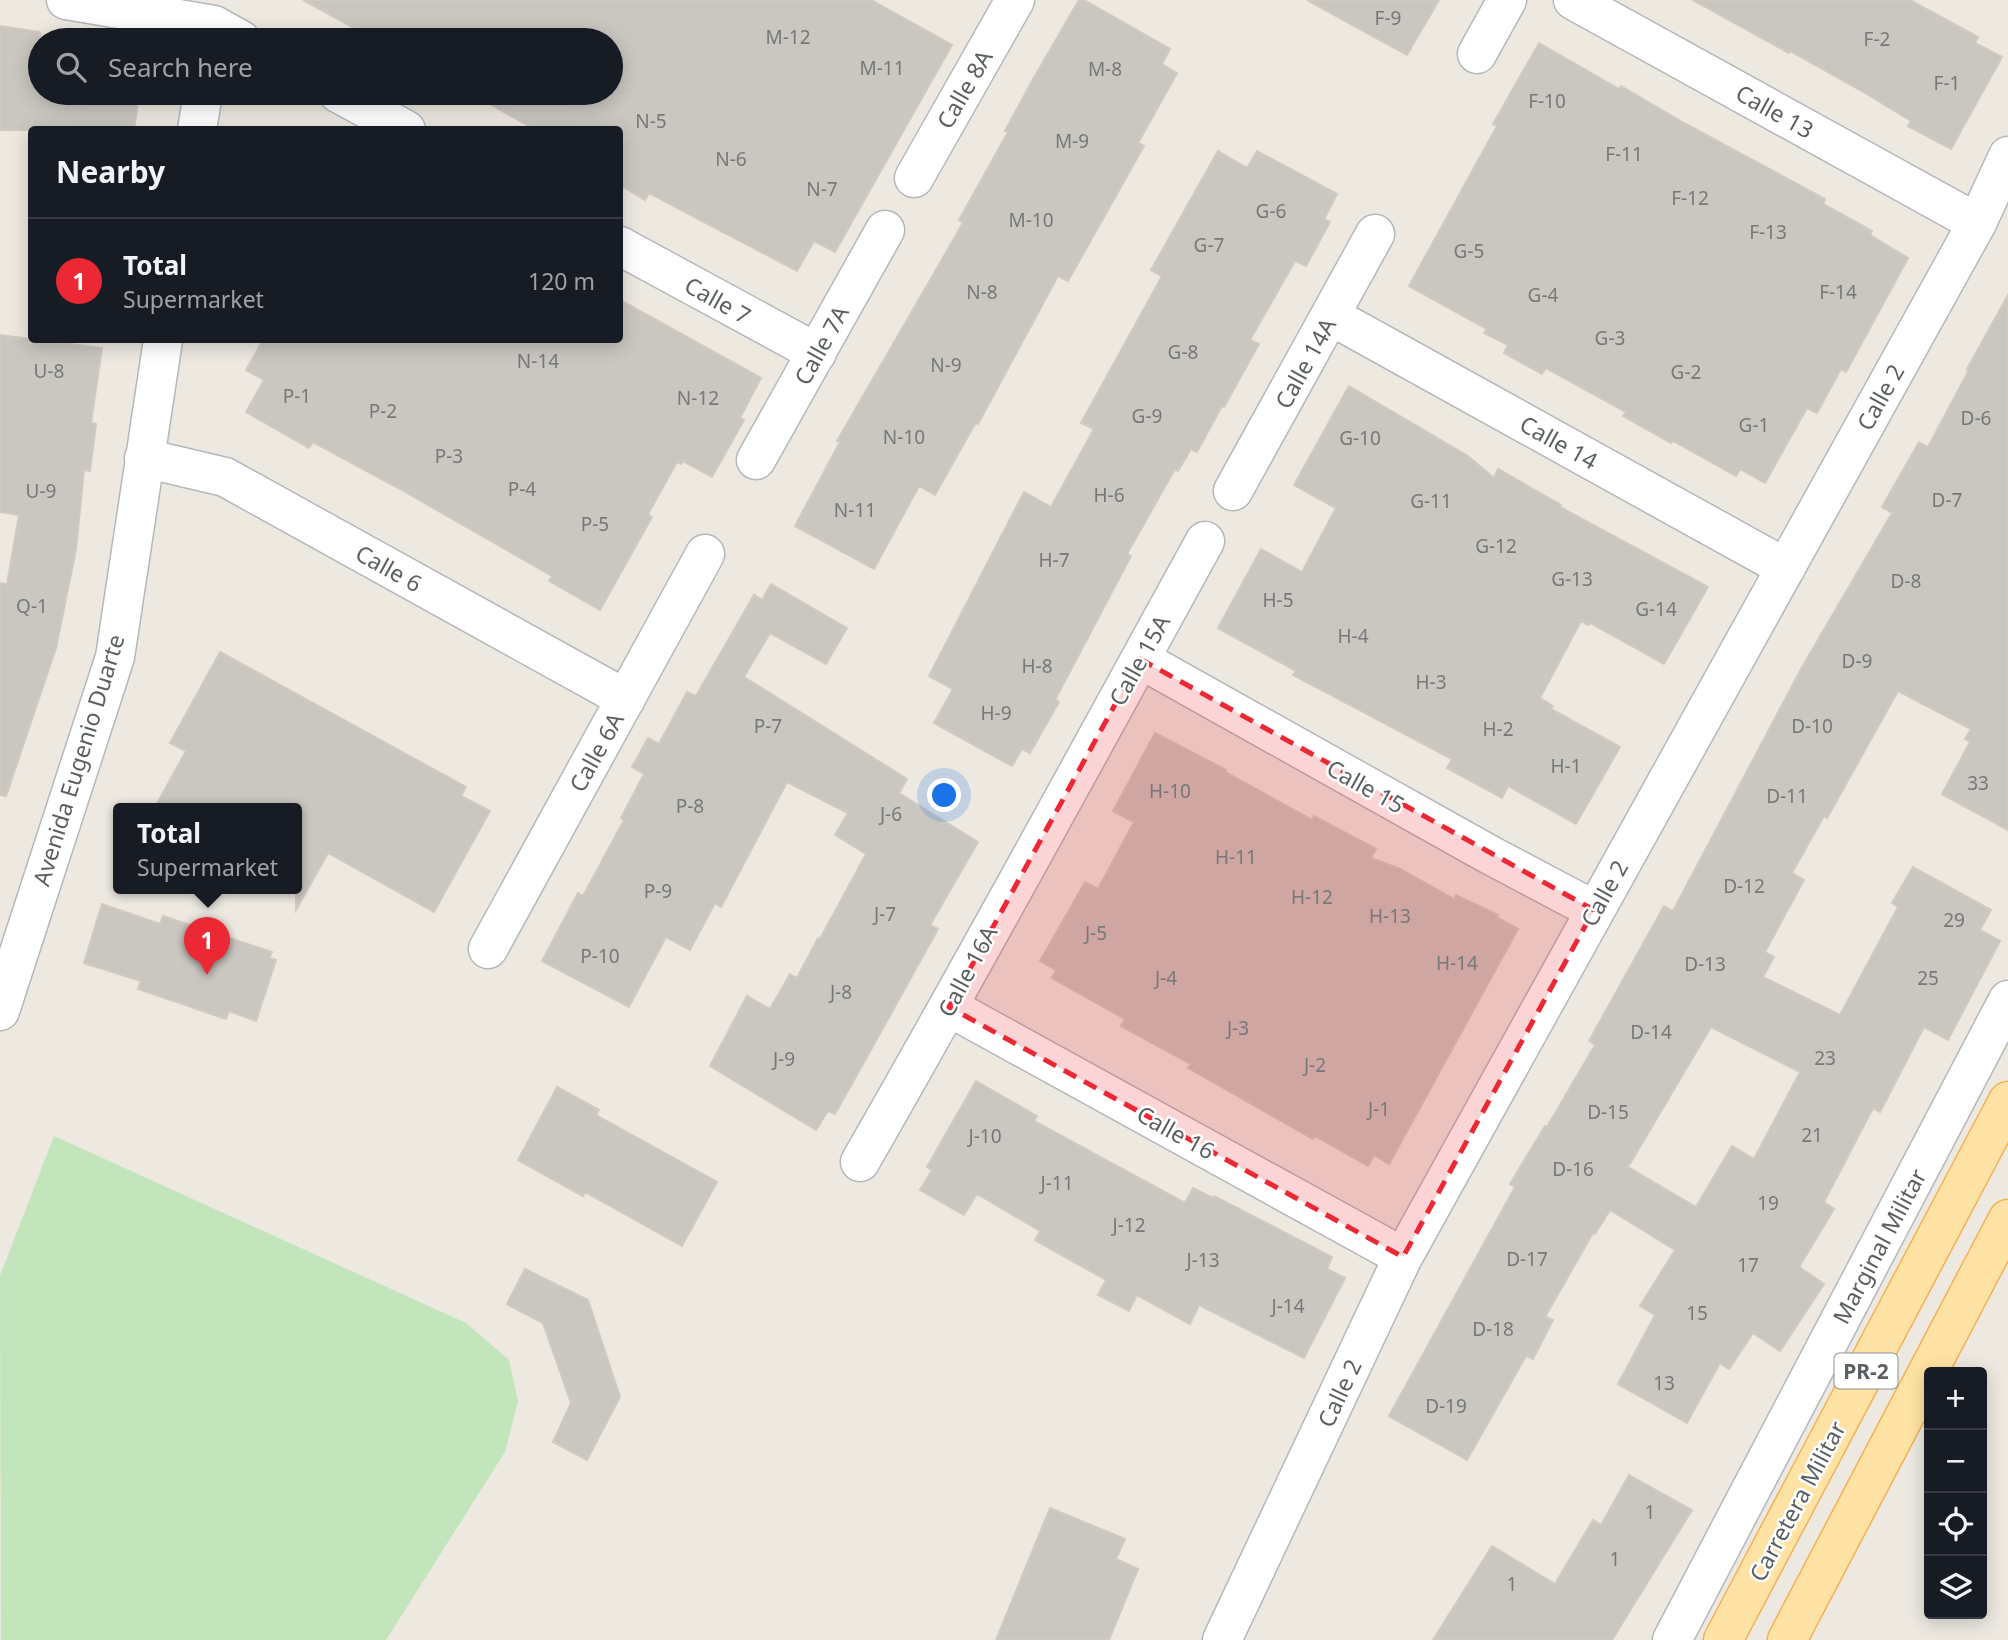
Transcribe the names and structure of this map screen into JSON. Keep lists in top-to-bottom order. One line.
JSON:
{"streets":{"main road":["PR-2","Carretera Militar"],"street":["Calle 8A","Calle 13","Calle 7","Calle 7A","Calle 14A","Calle 2","Calle 14","Calle 6","Calle 15A","Calle 6A","Avenida Eugenio Duarte","Calle 15","Calle 16A","Calle 16","Marginal Militar"]},"crossings":[["Calle 13","Calle 2"],["Calle 7","Calle 7A"],["Calle 14A","Calle 14"],["Calle 2","Calle 14"],["Calle 2","Calle 15"],["Calle 2","Calle 16"],["Calle 6","Calle 6A"],["Calle 6","Avenida Eugenio Duarte"],["Calle 15A","Calle 15"],["Calle 15A","Calle 16A"],["Calle 16A","Calle 16"]],"house_numbers":["F-9","M-12","F-2","M-11","M-8","F-1","F-10","N-5","M-9","F-11","N-6","N-7","F-12","G-6","M-10","F-13","G-7","G-5","N-8","F-14","G-4","G-3","G-8","N-14","N-9","U-8","G-2","P-1","N-12","P-2","G-9","D-6","G-1","N-10","G-10","P-3","P-4","U-9","H-6","D-7","G-11","N-11","P-5","G-12","H-7","G-13","D-8","H-5","Q-1","G-14","H-4","D-9","H-8","H-3","H-9","P-7","D-10","H-2","H-1","33","H-10","D-11","P-8","J-6","H-11","D-12","P-9","H-12","J-7","H-13","29","J-5","P-10","H-14","D-13","J-4","25","J-8","J-3","D-14","23","J-9","J-2","J-1","D-15","21","J-10","D-16","J-11","19","J-12","D-17","J-13","17","J-14","15","D-18","13","D-19","1","1","1"],"page":{"search":"Search here","heading":"Nearby","list":[{"mark":"1","name":"Total","note":"Supermarket","value":"120 m"}],"popup":["Total","Supermarket"],"pins":"1","map_buttons":["+","−"]}}
